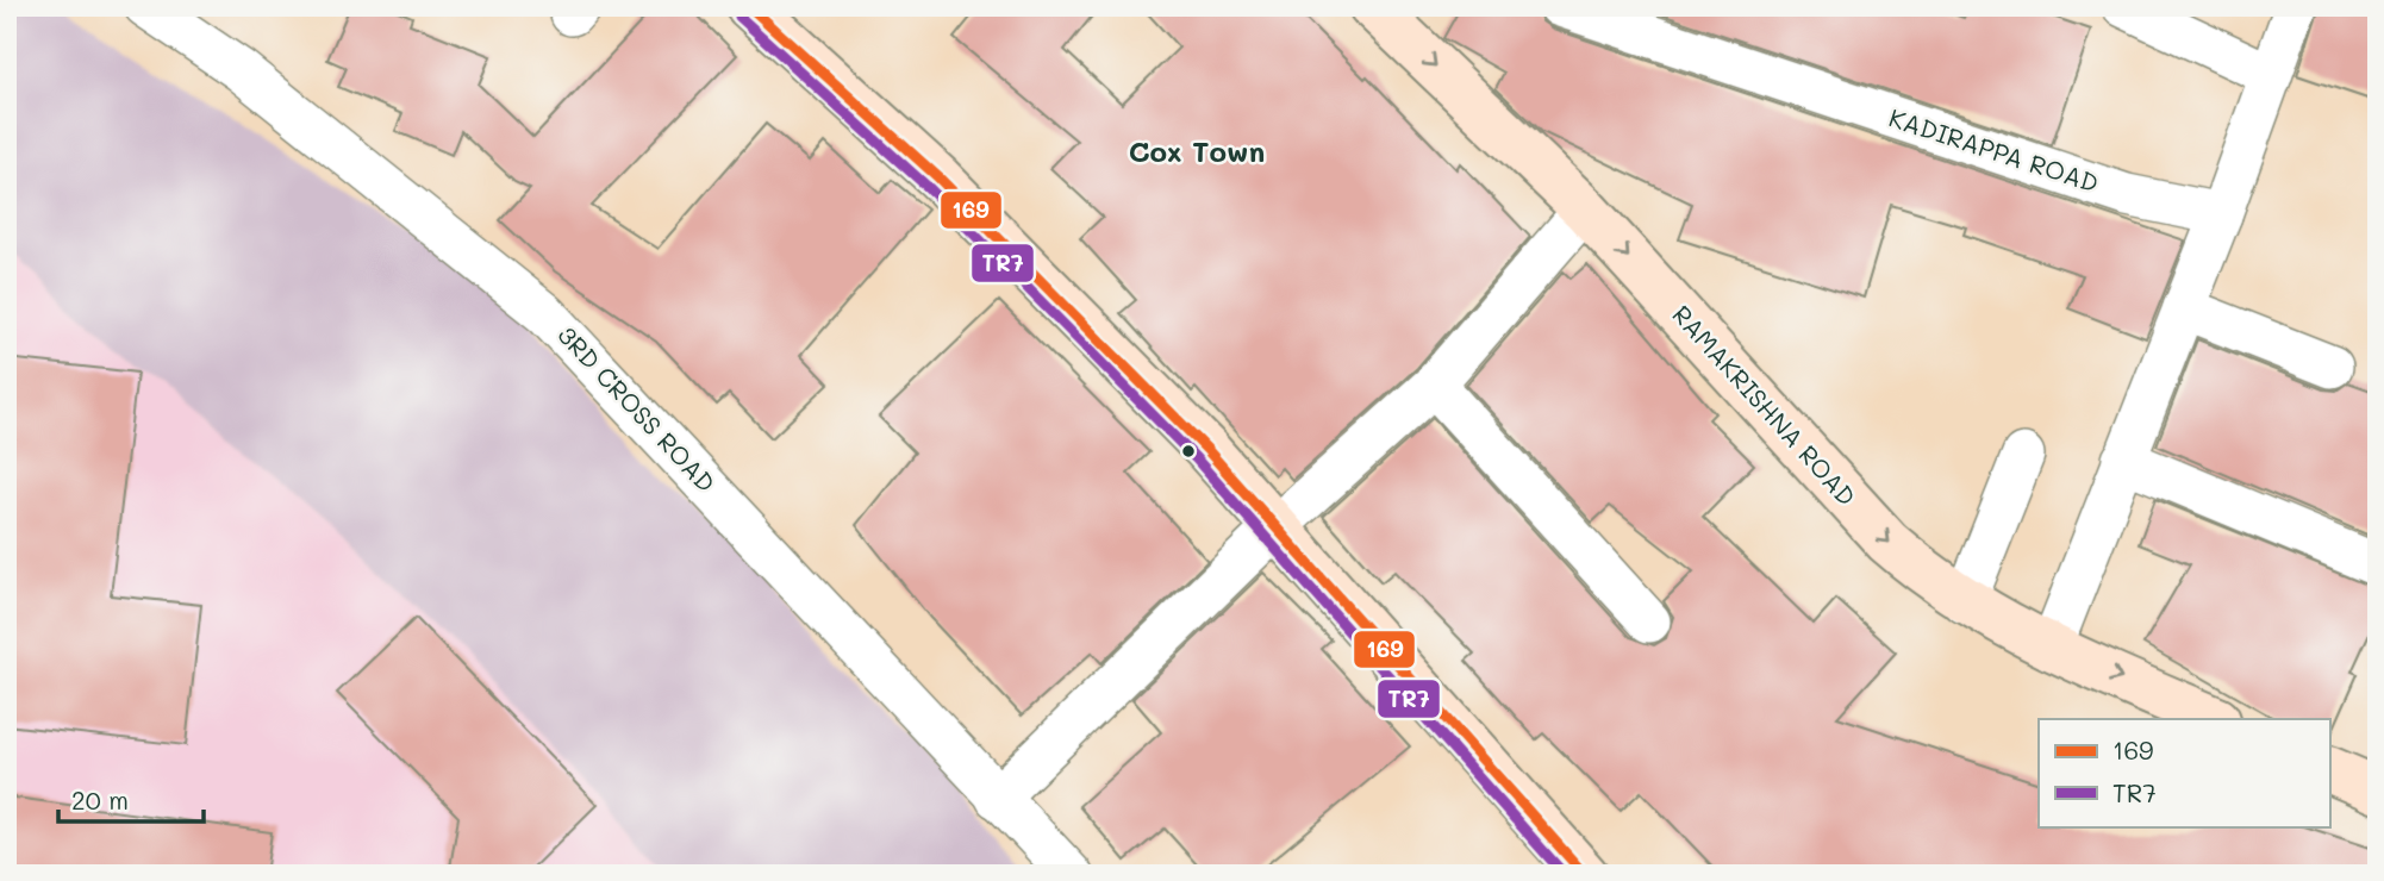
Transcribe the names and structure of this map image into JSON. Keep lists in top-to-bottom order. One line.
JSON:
{"streets":{"street":["KADIRAPPA ROAD","RAMAKRISHNA ROAD","3RD CROSS ROAD"]},"districts":["Cox Town"],"lines":["transit line 169","transit line TR7"],"legend":["169","TR7"],"scale_bar":"20 m"}
